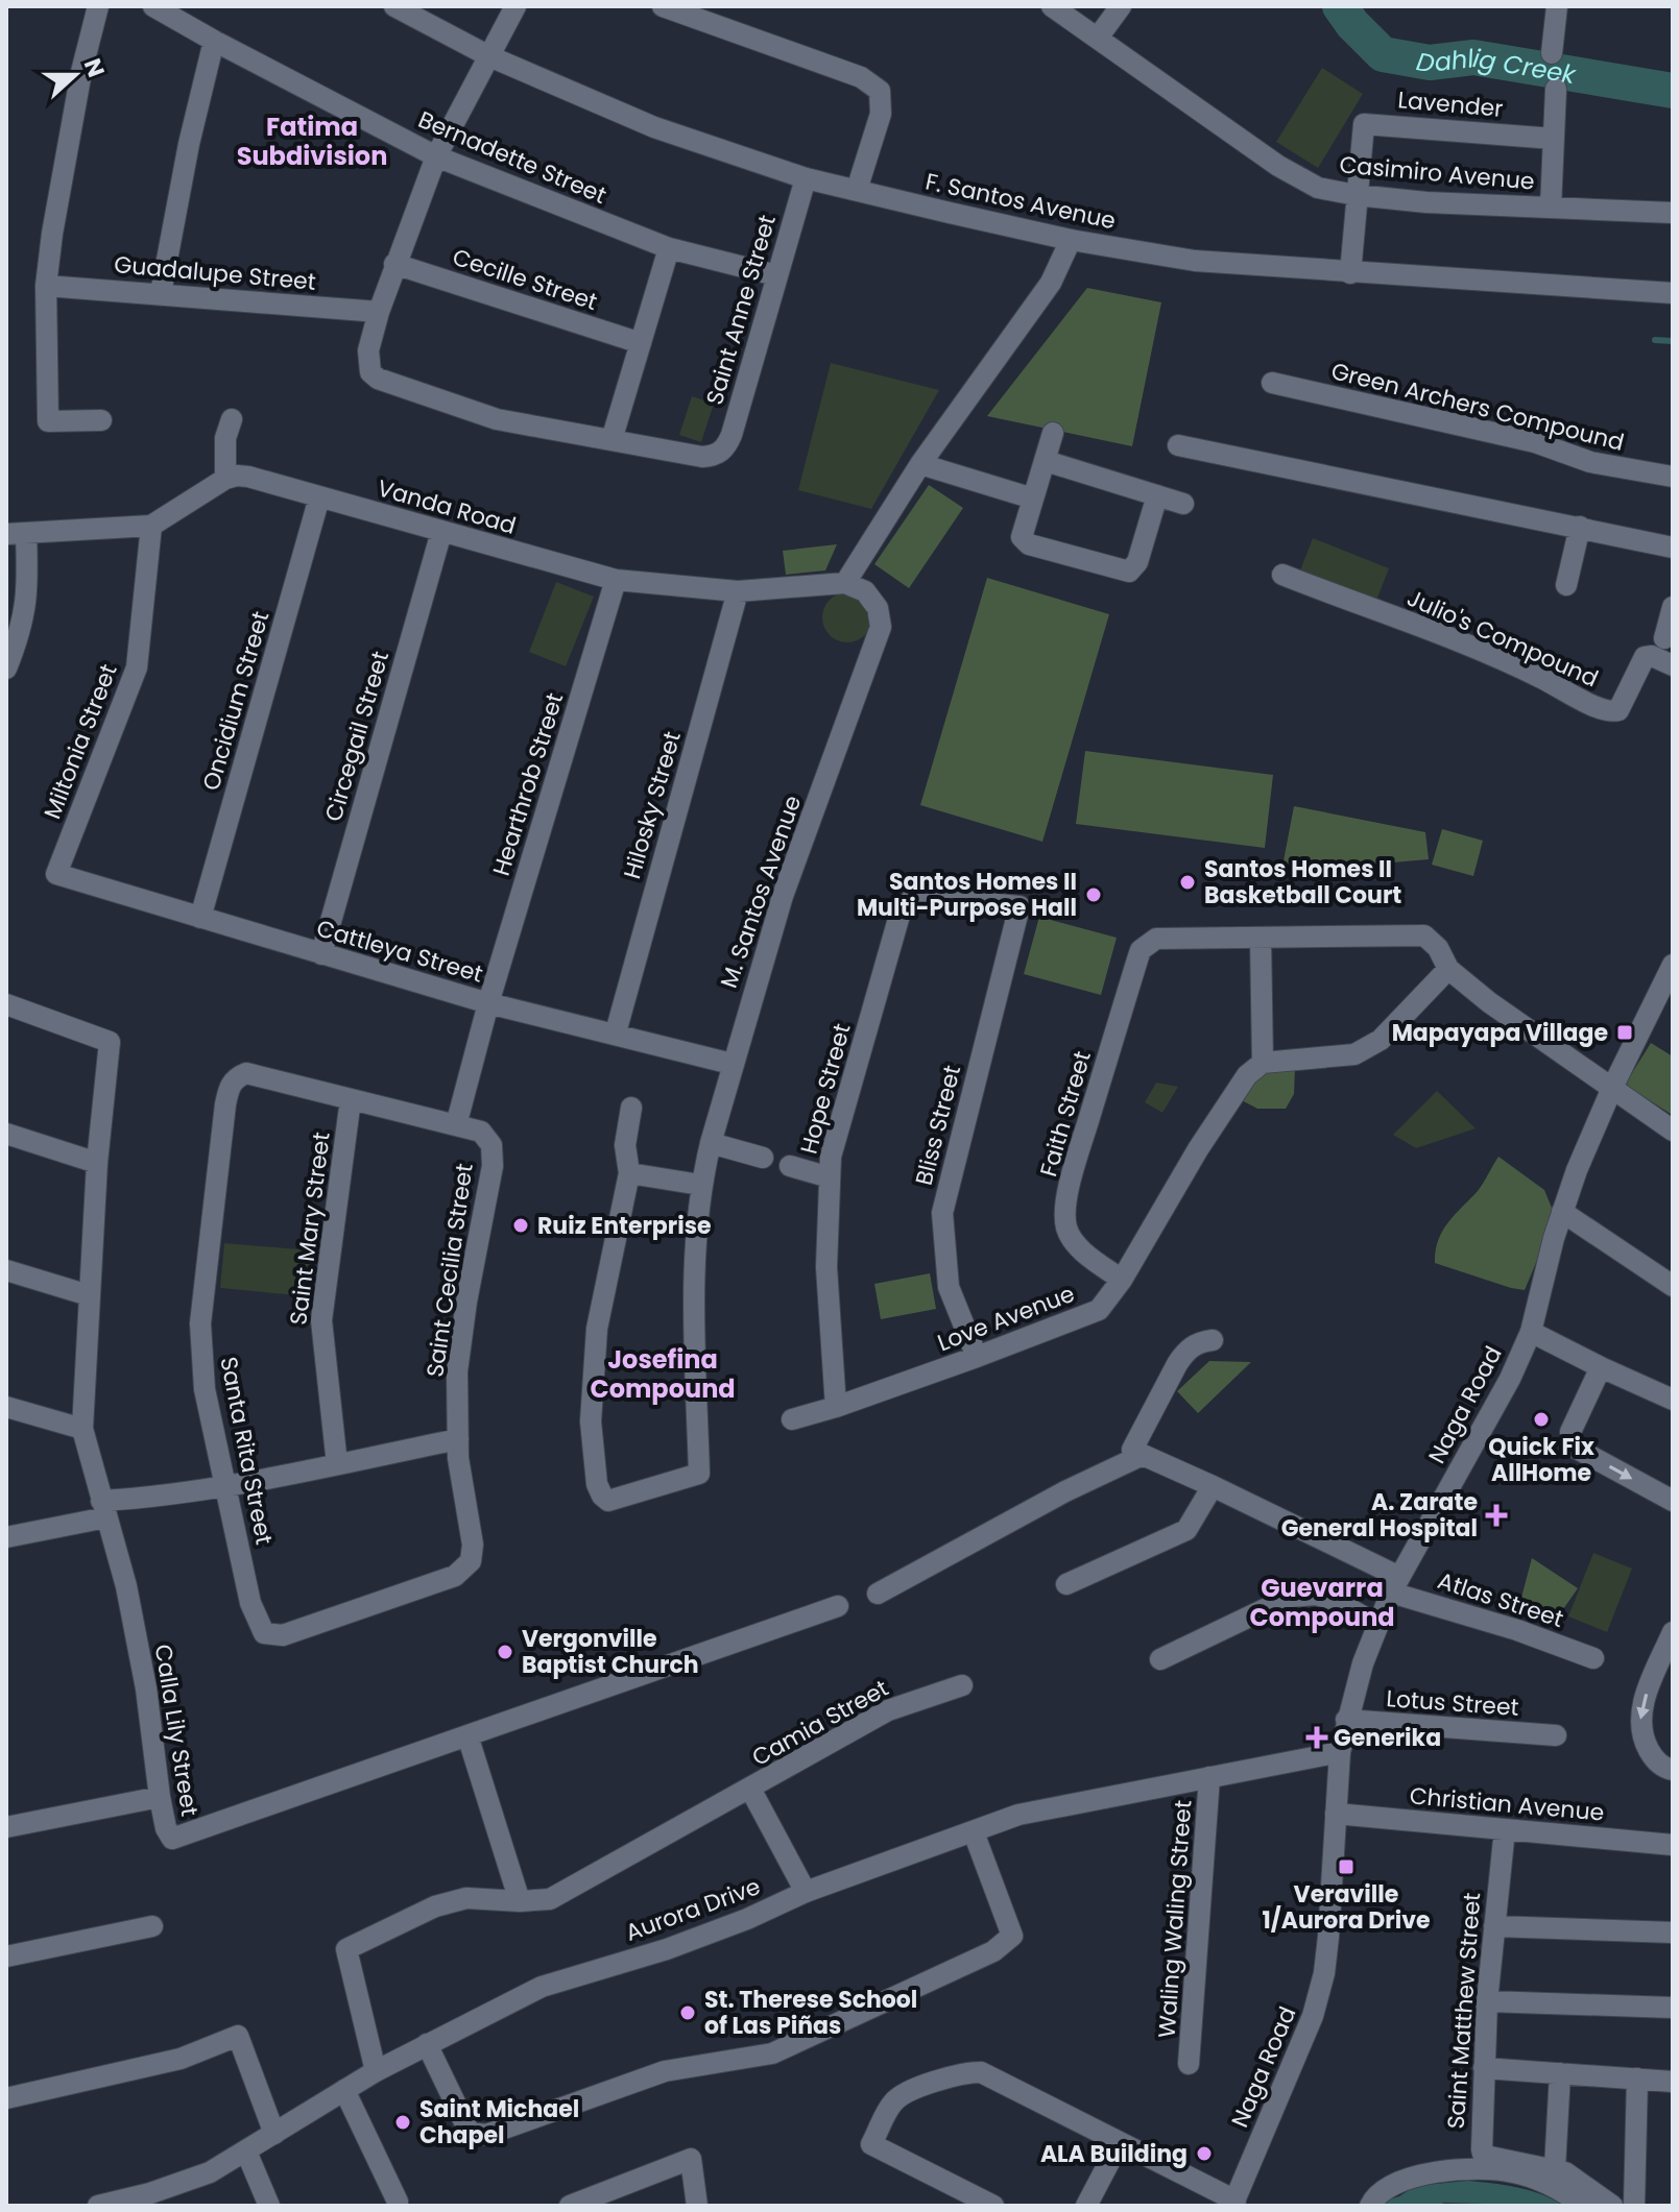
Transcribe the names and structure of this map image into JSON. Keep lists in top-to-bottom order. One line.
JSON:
{"streets":{"street":["Lavender","Bernadette Street","Casimiro Avenue","F. Santos Avenue","Guadalupe Street","Cecille Street","Saint Anne Street","Green Archers Compound","Vanda Road","Julio's Compound","Oncidium Street","Circegail Street","Miltonia Street","Hearthrob Street","Hilosky Street","M. Santos Avenue","Cattleya Street","Hope Street","Faith Street","Bliss Street","Saint Mary Street","Saint Cecilia Street","Love Avenue","Naga Road","Santa Rita Street","Atlas Street","Lotus Street","Camia Street","Calla Lily Street","Christian Avenue","Aurora Drive","Waling Waling Street","Saint Matthew Street"]},"crossings":[["Lavender","Casimiro Avenue"],["Bernadette Street","Saint Anne Street"],["F. Santos Avenue","Saint Anne Street"],["Vanda Road","Oncidium Street"],["Vanda Road","Circegail Street"],["Vanda Road","Hearthrob Street"],["Vanda Road","Hilosky Street"],["Vanda Road","M. Santos Avenue"],["Oncidium Street","Cattleya Street"],["Circegail Street","Cattleya Street"],["Miltonia Street","Cattleya Street"],["Hearthrob Street","Cattleya Street"],["Hilosky Street","Cattleya Street"],["M. Santos Avenue","Cattleya Street"],["Hope Street","Bliss Street"],["Hope Street","Love Avenue"],["Faith Street","Love Avenue"],["Bliss Street","Love Avenue"],["Saint Mary Street","Santa Rita Street"],["Saint Cecilia Street","Santa Rita Street"],["Naga Road","Atlas Street"],["Naga Road","Lotus Street"],["Naga Road","Christian Avenue"],["Naga Road","Aurora Drive"],["Camia Street","Aurora Drive"],["Christian Avenue","Saint Matthew Street"],["Aurora Drive","Waling Waling Street"]],"districts":["Fatima Subdivision","Josefina Compound","Guevarra Compound"],"water":["Dahlig Creek"],"places":{"other":["Santos Homes II Basketball Court","Santos Homes II Multi-Purpose Hall","Ruiz Enterprise","Quick Fix AllHome","Vergonville Baptist Church","St. Therese School of Las Piñas","Saint Michael Chapel","ALA Building"],"transit":["Mapayapa Village","Veraville 1/Aurora Drive"],"health":["A. Zarate General Hospital","Generika"]},"north":"right"}
